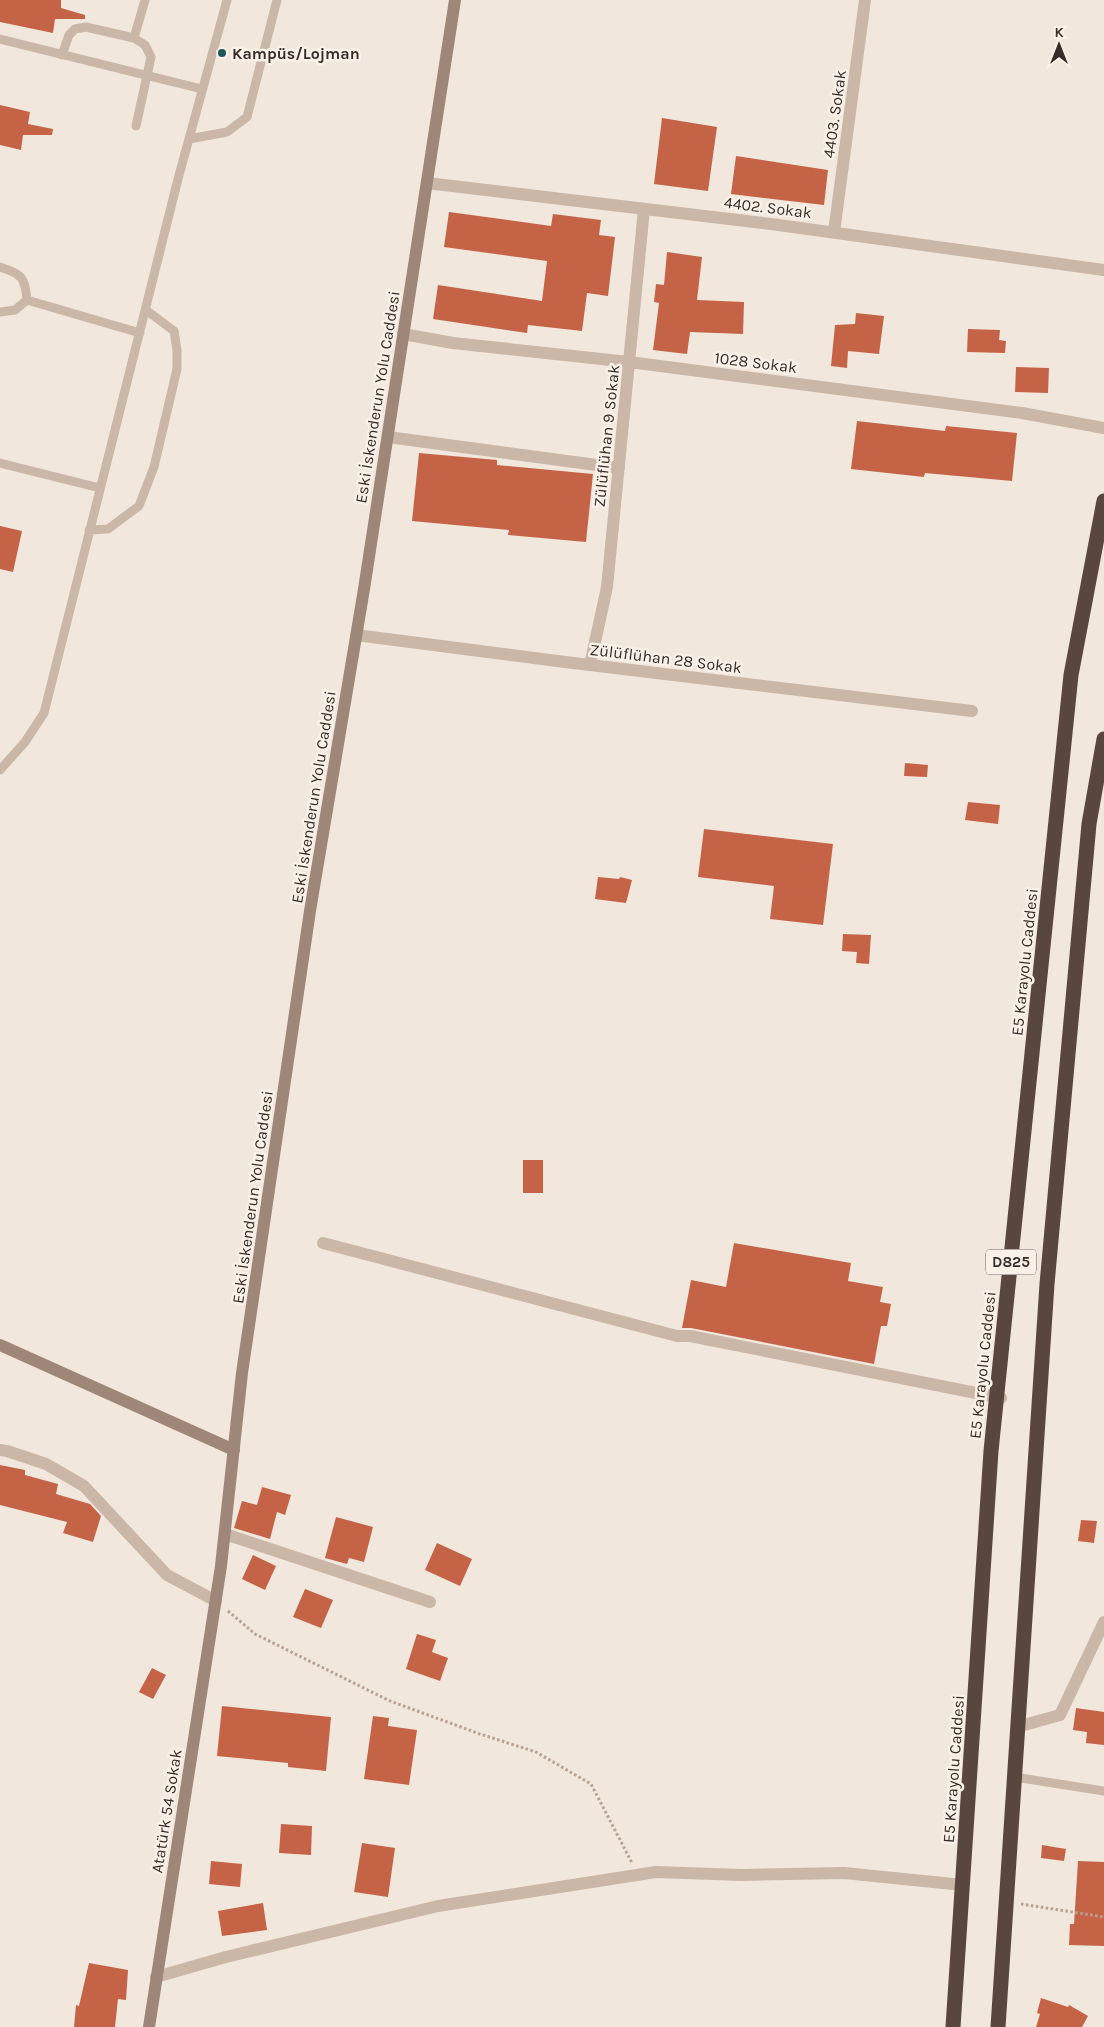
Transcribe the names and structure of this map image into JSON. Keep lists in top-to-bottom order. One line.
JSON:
{"streets":{"highway":["E5 Karayolu Caddesi","D825"],"street":["4403. Sokak","4402. Sokak","1028 Sokak","Eski İskenderun Yolu Caddesi","Zülüflühan 9 Sokak","Zülüflühan 28 Sokak","Atatürk 54 Sokak"]},"crossings":[["4403. Sokak","4402. Sokak"],["4402. Sokak","Eski İskenderun Yolu Caddesi"],["4402. Sokak","Zülüflühan 9 Sokak"],["1028 Sokak","Eski İskenderun Yolu Caddesi"],["1028 Sokak","Zülüflühan 9 Sokak"],["Eski İskenderun Yolu Caddesi","Zülüflühan 28 Sokak"],["Eski İskenderun Yolu Caddesi","Atatürk 54 Sokak"],["Zülüflühan 9 Sokak","Zülüflühan 28 Sokak"]],"places":["Kampüs/Lojman"],"north":"top"}
